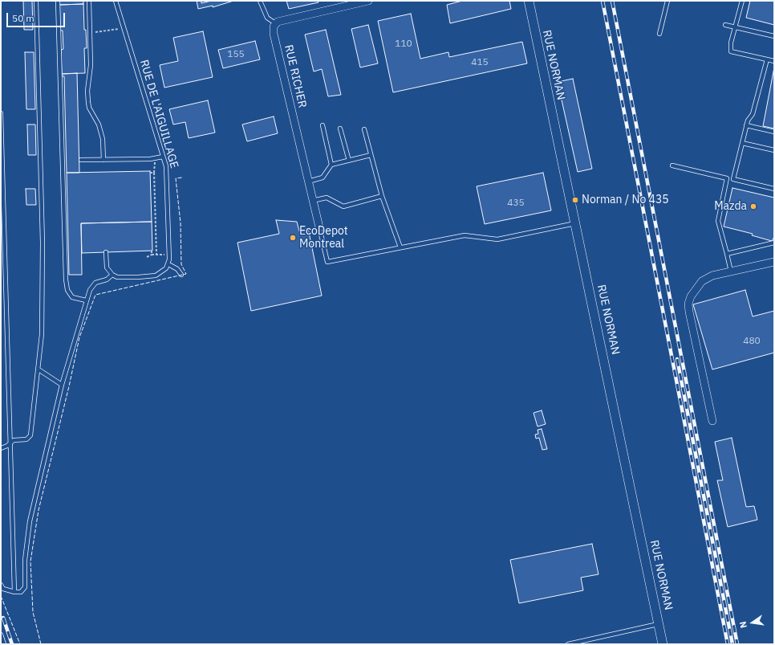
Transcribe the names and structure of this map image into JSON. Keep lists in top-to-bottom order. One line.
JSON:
{"streets":{"street":["RUE NORMAN","RUE RICHER"],"lane":["RUE DE L'AIGUILLAGE"]},"places":["Norman / No 435","Mazda","EcoDepot Montreal"],"house_numbers":["110","155","415","435","480"],"scale_bar":"50 m","north":"left"}
